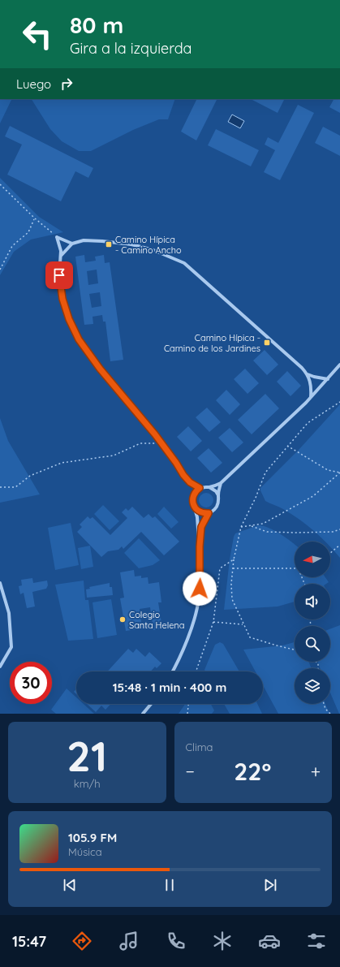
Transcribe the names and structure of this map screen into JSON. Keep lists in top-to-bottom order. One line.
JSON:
{"places":{"transit":["Camino Hípica - Camino Ancho","Camino Hípica - Camino de los Jardines"],"other":["Colegio Santa Helena"]},"north":"left","page":{"turn":["80 m","Gira a la izquierda"],"then":"Luego","limit":"30","trip":"15:48 · 1 min · 400 m","tile":[["21","km/h"],"Clima"],"heat":["−","22°","+"],"song":["105.9 FM","Música"],"tabs":"15:47"}}
